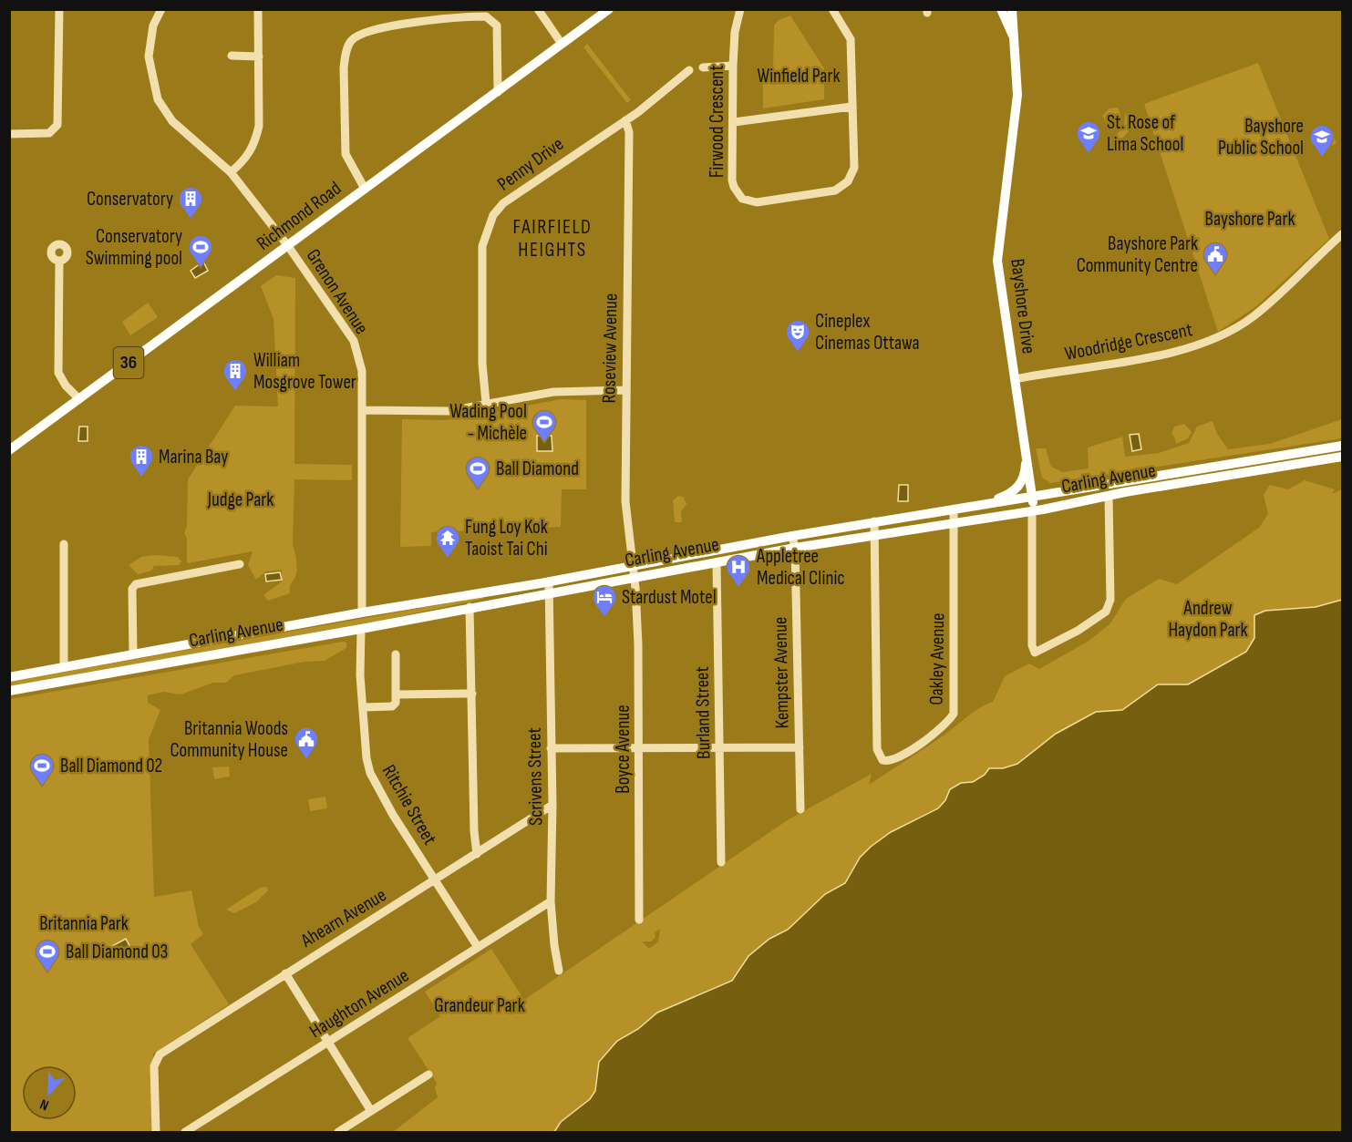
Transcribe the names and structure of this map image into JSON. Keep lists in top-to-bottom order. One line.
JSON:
{"streets":{"main road":["Richmond Road","Bayshore Drive","36","Carling Avenue"],"street":["Firwood Crescent","Penny Drive","Grenon Avenue","Woodridge Crescent","Roseview Avenue","Oakley Avenue","Kempster Avenue","Burland Street","Boyce Avenue","Scrivens Street","Ritchie Street","Ahearn Avenue","Haughton Avenue"]},"crossings":[["Penny Drive","Roseview Avenue"],["Richmond Road","Grenon Avenue"],["Grenon Avenue","Carling Avenue"],["Bayshore Drive","Woodridge Crescent"],["Bayshore Drive","Carling Avenue"],["Roseview Avenue","Carling Avenue"],["Roseview Avenue","Boyce Avenue"],["Carling Avenue","Oakley Avenue"],["Carling Avenue","Kempster Avenue"],["Carling Avenue","Burland Street"],["Carling Avenue","Boyce Avenue"],["Carling Avenue","Scrivens Street"],["Carling Avenue","Ritchie Street"],["Scrivens Street","Ahearn Avenue"],["Scrivens Street","Haughton Avenue"],["Ritchie Street","Ahearn Avenue"],["Ritchie Street","Haughton Avenue"]],"districts":["FAIRFIELD HEIGHTS"],"parks":["Winfield Park","Bayshore Park","Judge Park","Andrew Haydon Park","Britannia Park","Grandeur Park"],"places":{"school or university":["St. Rose of Lima School","Bayshore Public School"],"building":["Conservatory","William Mosgrove Tower","Marina Bay"],"sports":["Conservatory Swimming pool","Wading Pool - Michèle","Ball Diamond","Ball Diamond 02","Ball Diamond 03"],"public building":["Bayshore Park Community Centre","Britannia Woods Community House"],"theatre":["Cineplex Cinemas Ottawa"],"temple":["Fung Loy Kok Taoist Tai Chi"],"hospital":["Appletree Medical Clinic"],"hotel":["Stardust Motel"]},"north":"bottom"}
